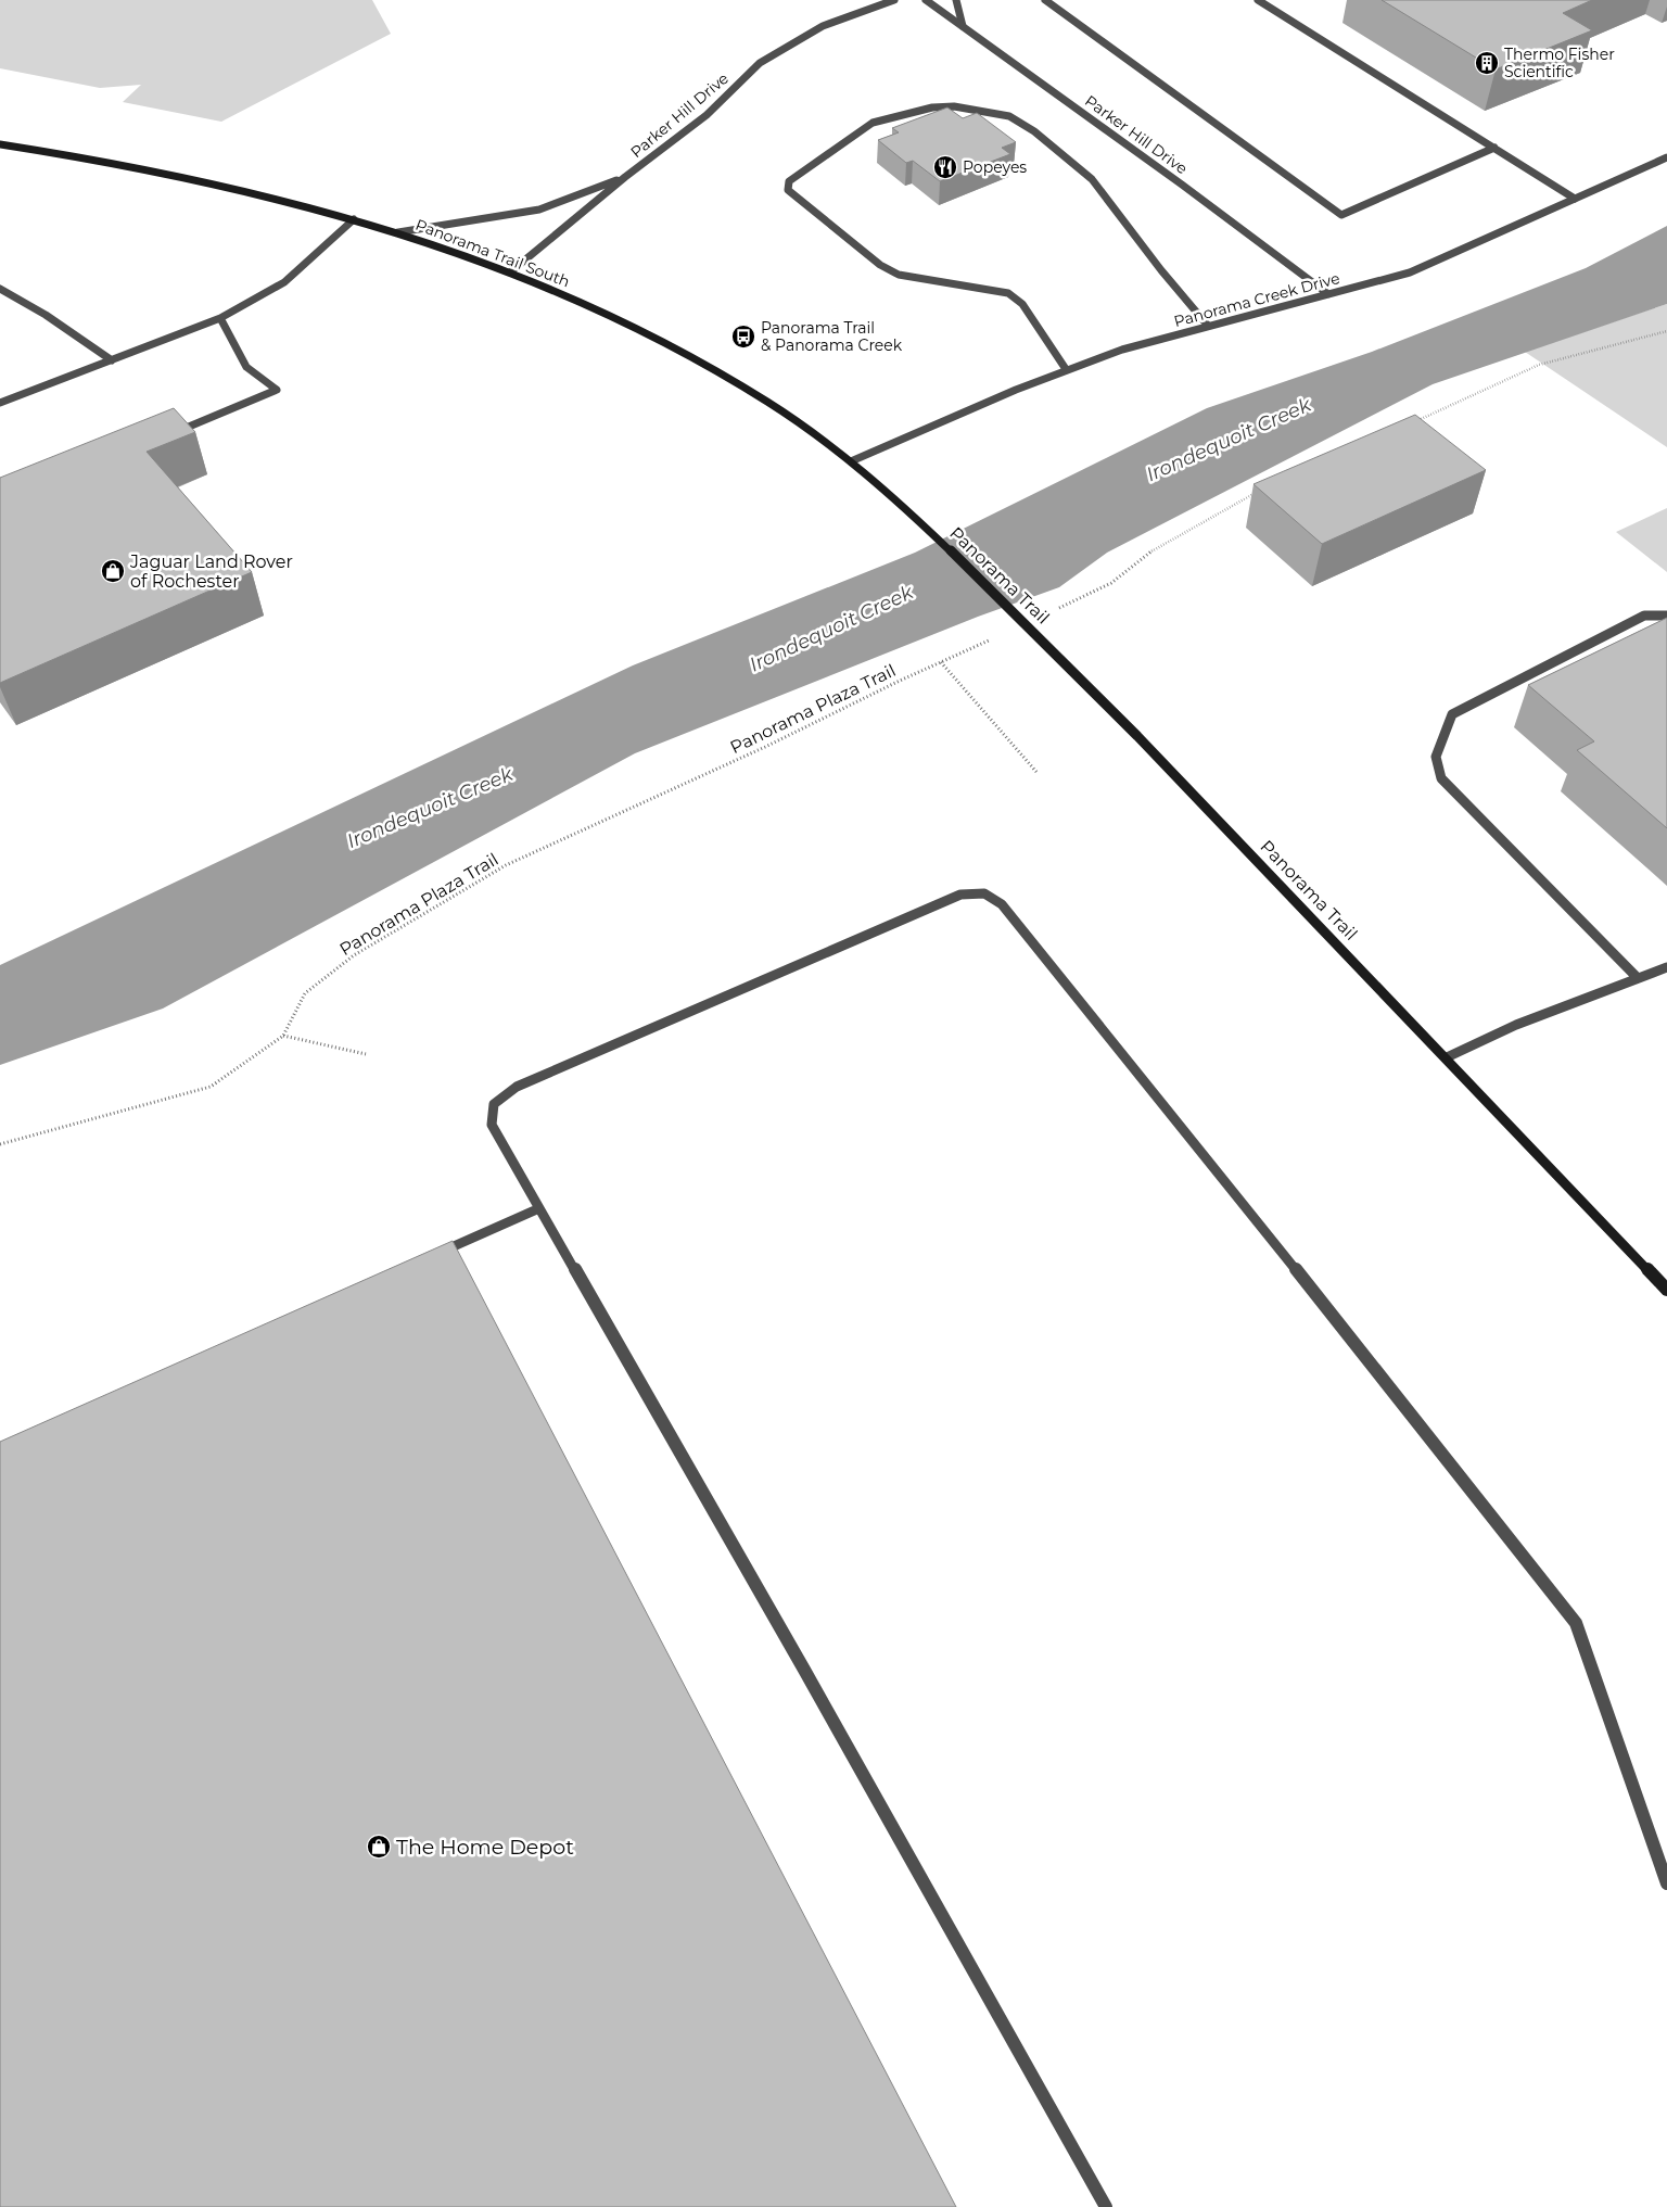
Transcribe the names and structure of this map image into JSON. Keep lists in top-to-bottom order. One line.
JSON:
{"streets":{"main road":["Panorama Trail South","Panorama Trail"],"street":["Parker Hill Drive","Panorama Creek Drive"],"path":["Panorama Plaza Trail"]},"crossings":[["Parker Hill Drive","Panorama Trail South"],["Parker Hill Drive","Panorama Creek Drive"],["Panorama Trail South","Panorama Creek Drive"],["Panorama Trail South","Panorama Trail"]],"water":["Irondequoit Creek"],"places":{"building":["Thermo Fisher Scientific"],"restaurant":["Popeyes"],"bus stop":["Panorama Trail & Panorama Creek"],"shop":["Jaguar Land Rover of Rochester","The Home Depot"]}}
